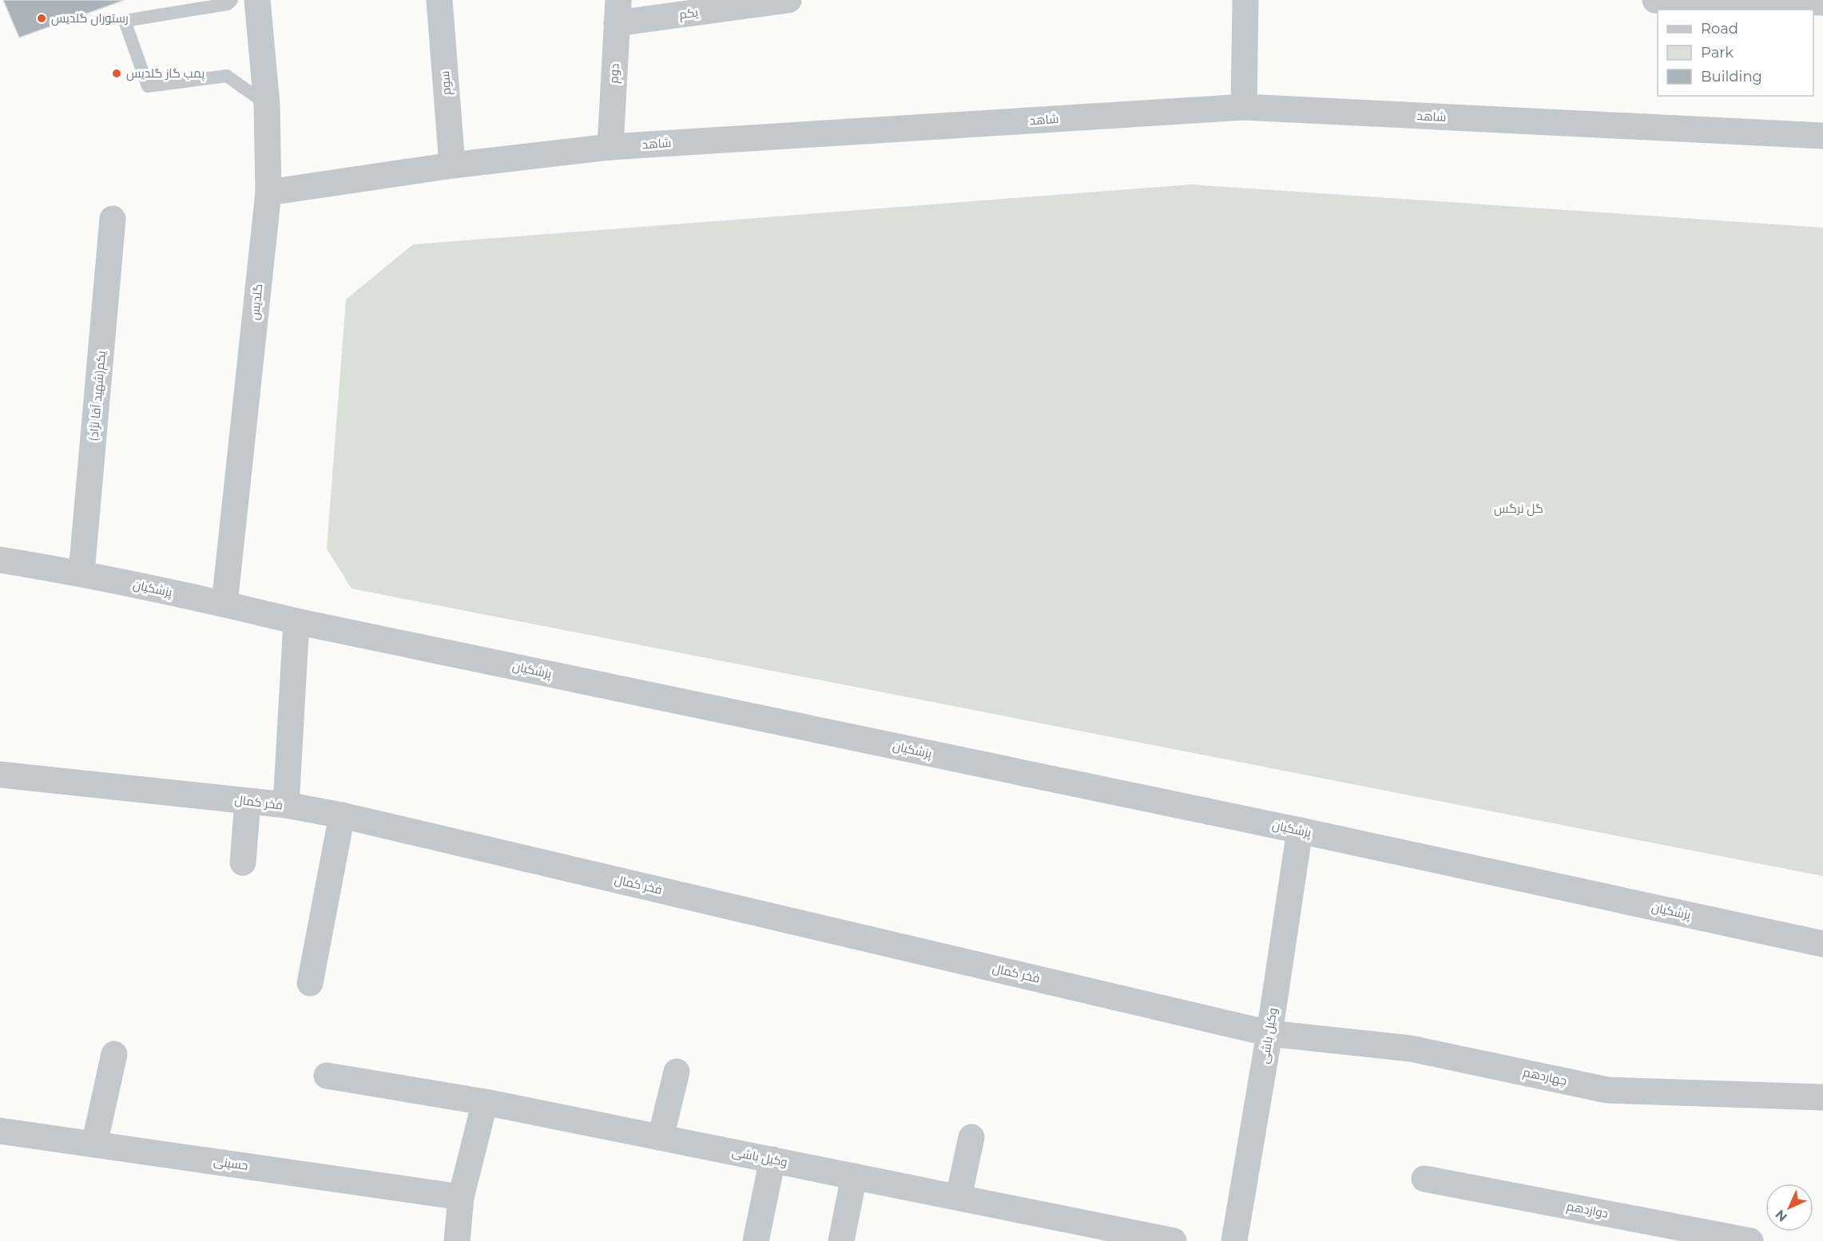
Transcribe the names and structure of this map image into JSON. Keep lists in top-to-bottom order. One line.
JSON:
{"streets":{"street":["یکم","دوم","سوم","شاهد","گلدیس","یکم(شهید آقا نژاد)","پزشکیان","فخر کمال","وکیل باشی","چهاردهم","حسینی","دوازدهم"]},"crossings":[["یکم","دوم"],["دوم","شاهد"],["سوم","شاهد"],["شاهد","گلدیس"],["گلدیس","پزشکیان"],["یکم(شهید آقا نژاد)","پزشکیان"],["پزشکیان","وکیل باشی"],["فخر کمال","وکیل باشی"],["فخر کمال","چهاردهم"],["وکیل باشی","چهاردهم"]],"parks":["گل نرگس"],"places":["رستوران گلدیس","پمب گاز گلدیس"],"legend":["Road","Park","Building"],"north":"bottom left"}
